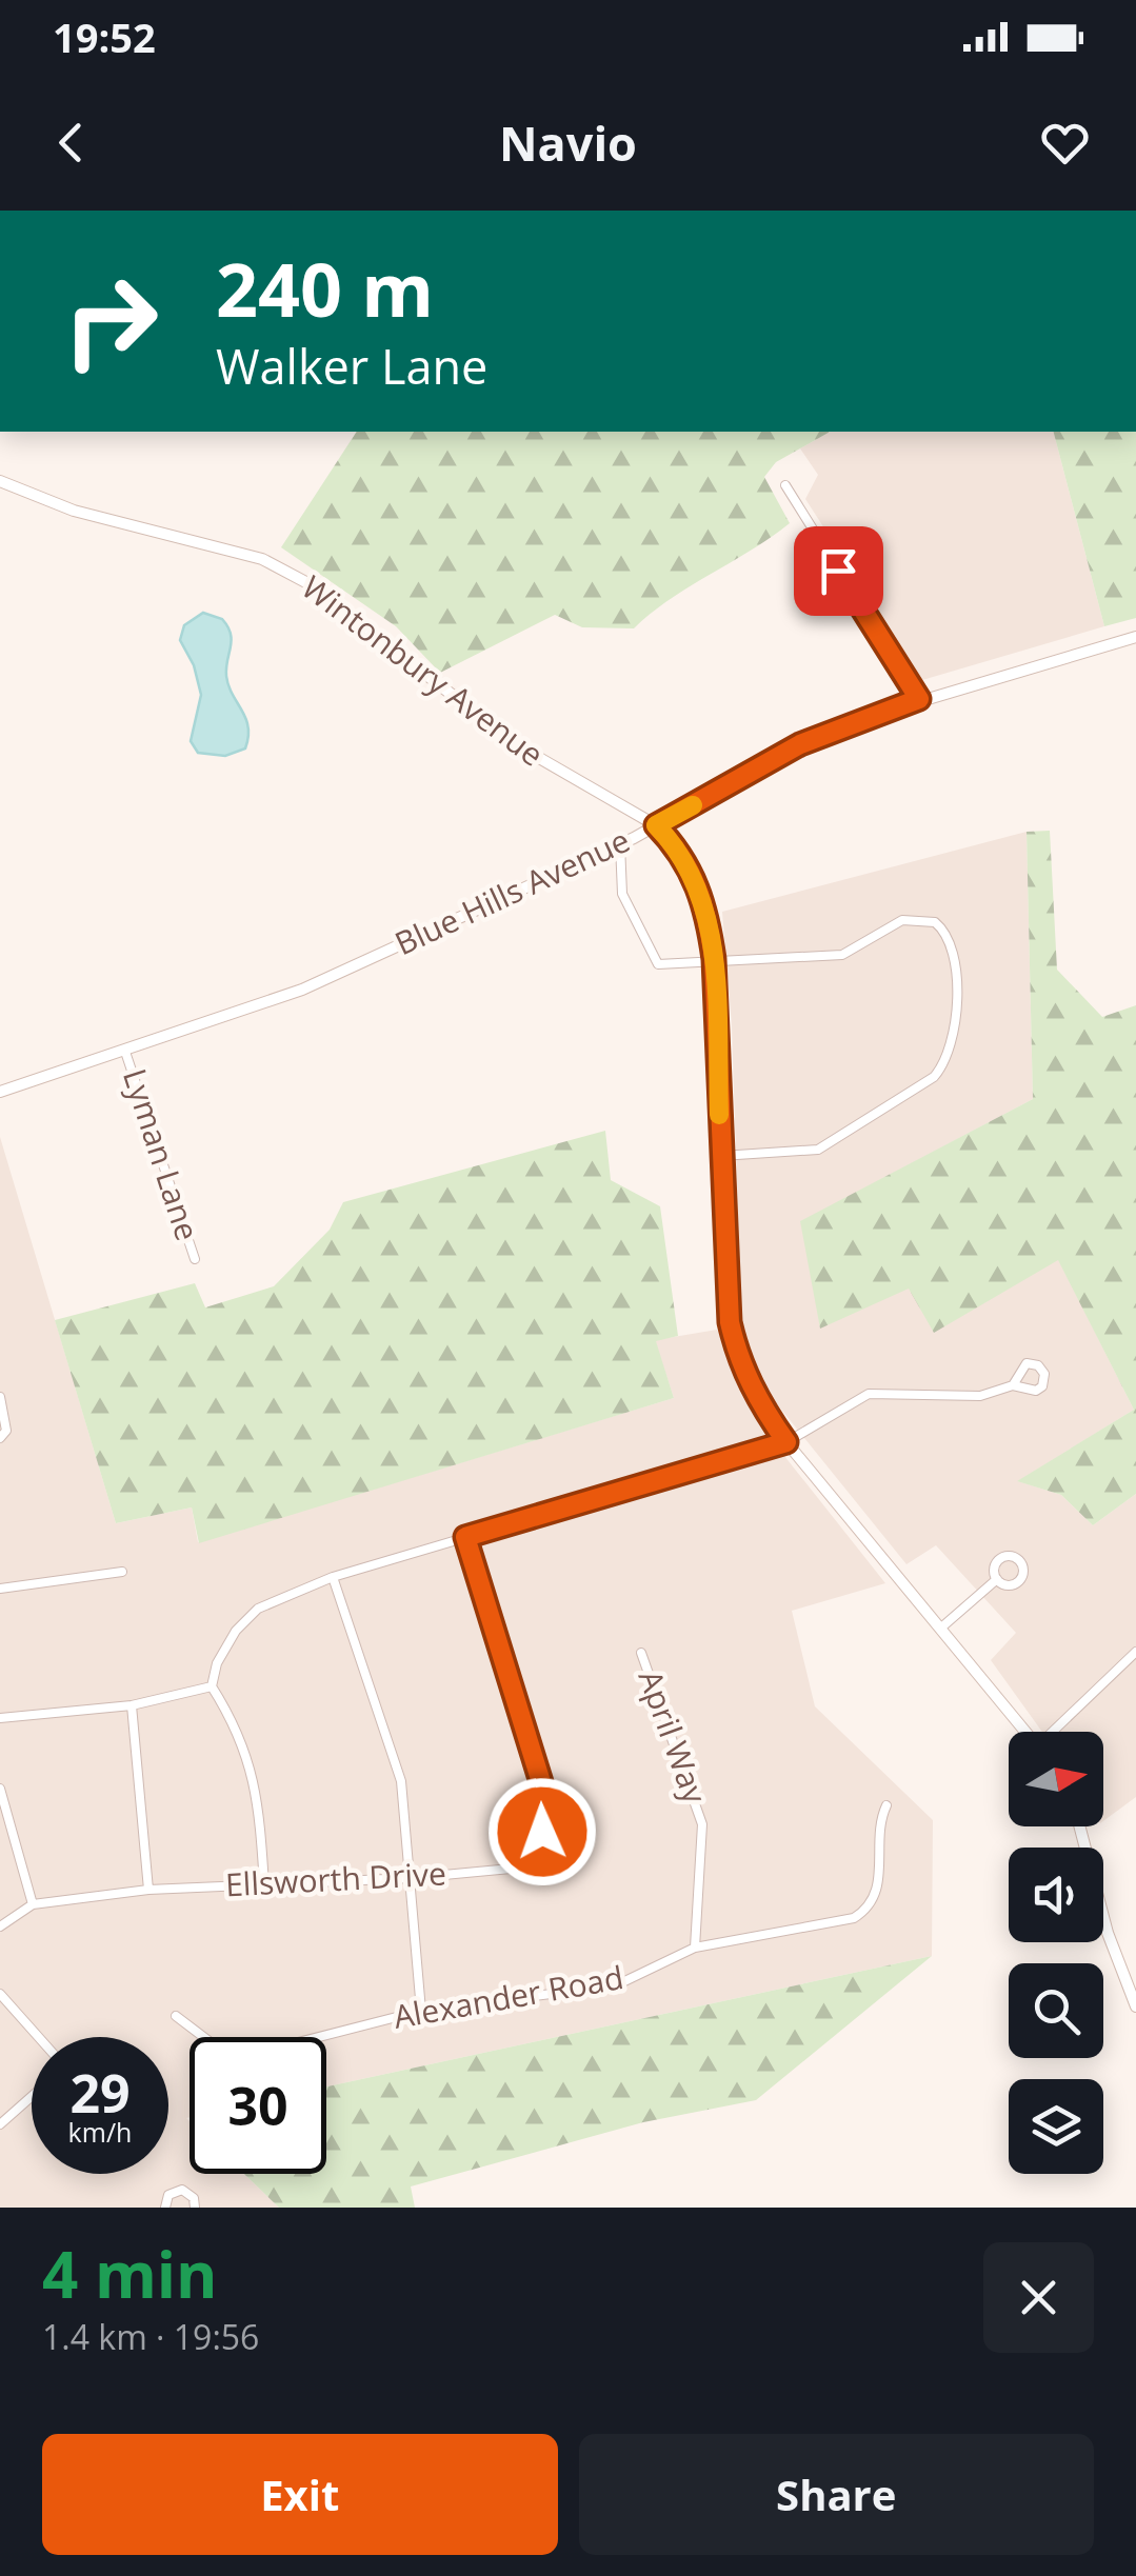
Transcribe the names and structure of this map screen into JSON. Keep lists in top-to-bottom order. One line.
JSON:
{"streets":{"main road":["Wintonbury Avenue","Blue Hills Avenue"],"street":["Lyman Lane","April Way","Ellsworth Drive","Alexander Road"]},"crossings":[["Wintonbury Avenue","Blue Hills Avenue"],["Blue Hills Avenue","Lyman Lane"],["April Way","Alexander Road"]],"north":"right","page":{"status":"19:52","header":"Navio","turn":["240 m","Walker Lane"],"speed":"29 km/h","limit":"30","heading":["4 min","1.4 km · 19:56"],"buttons":["Exit","Share"]}}
